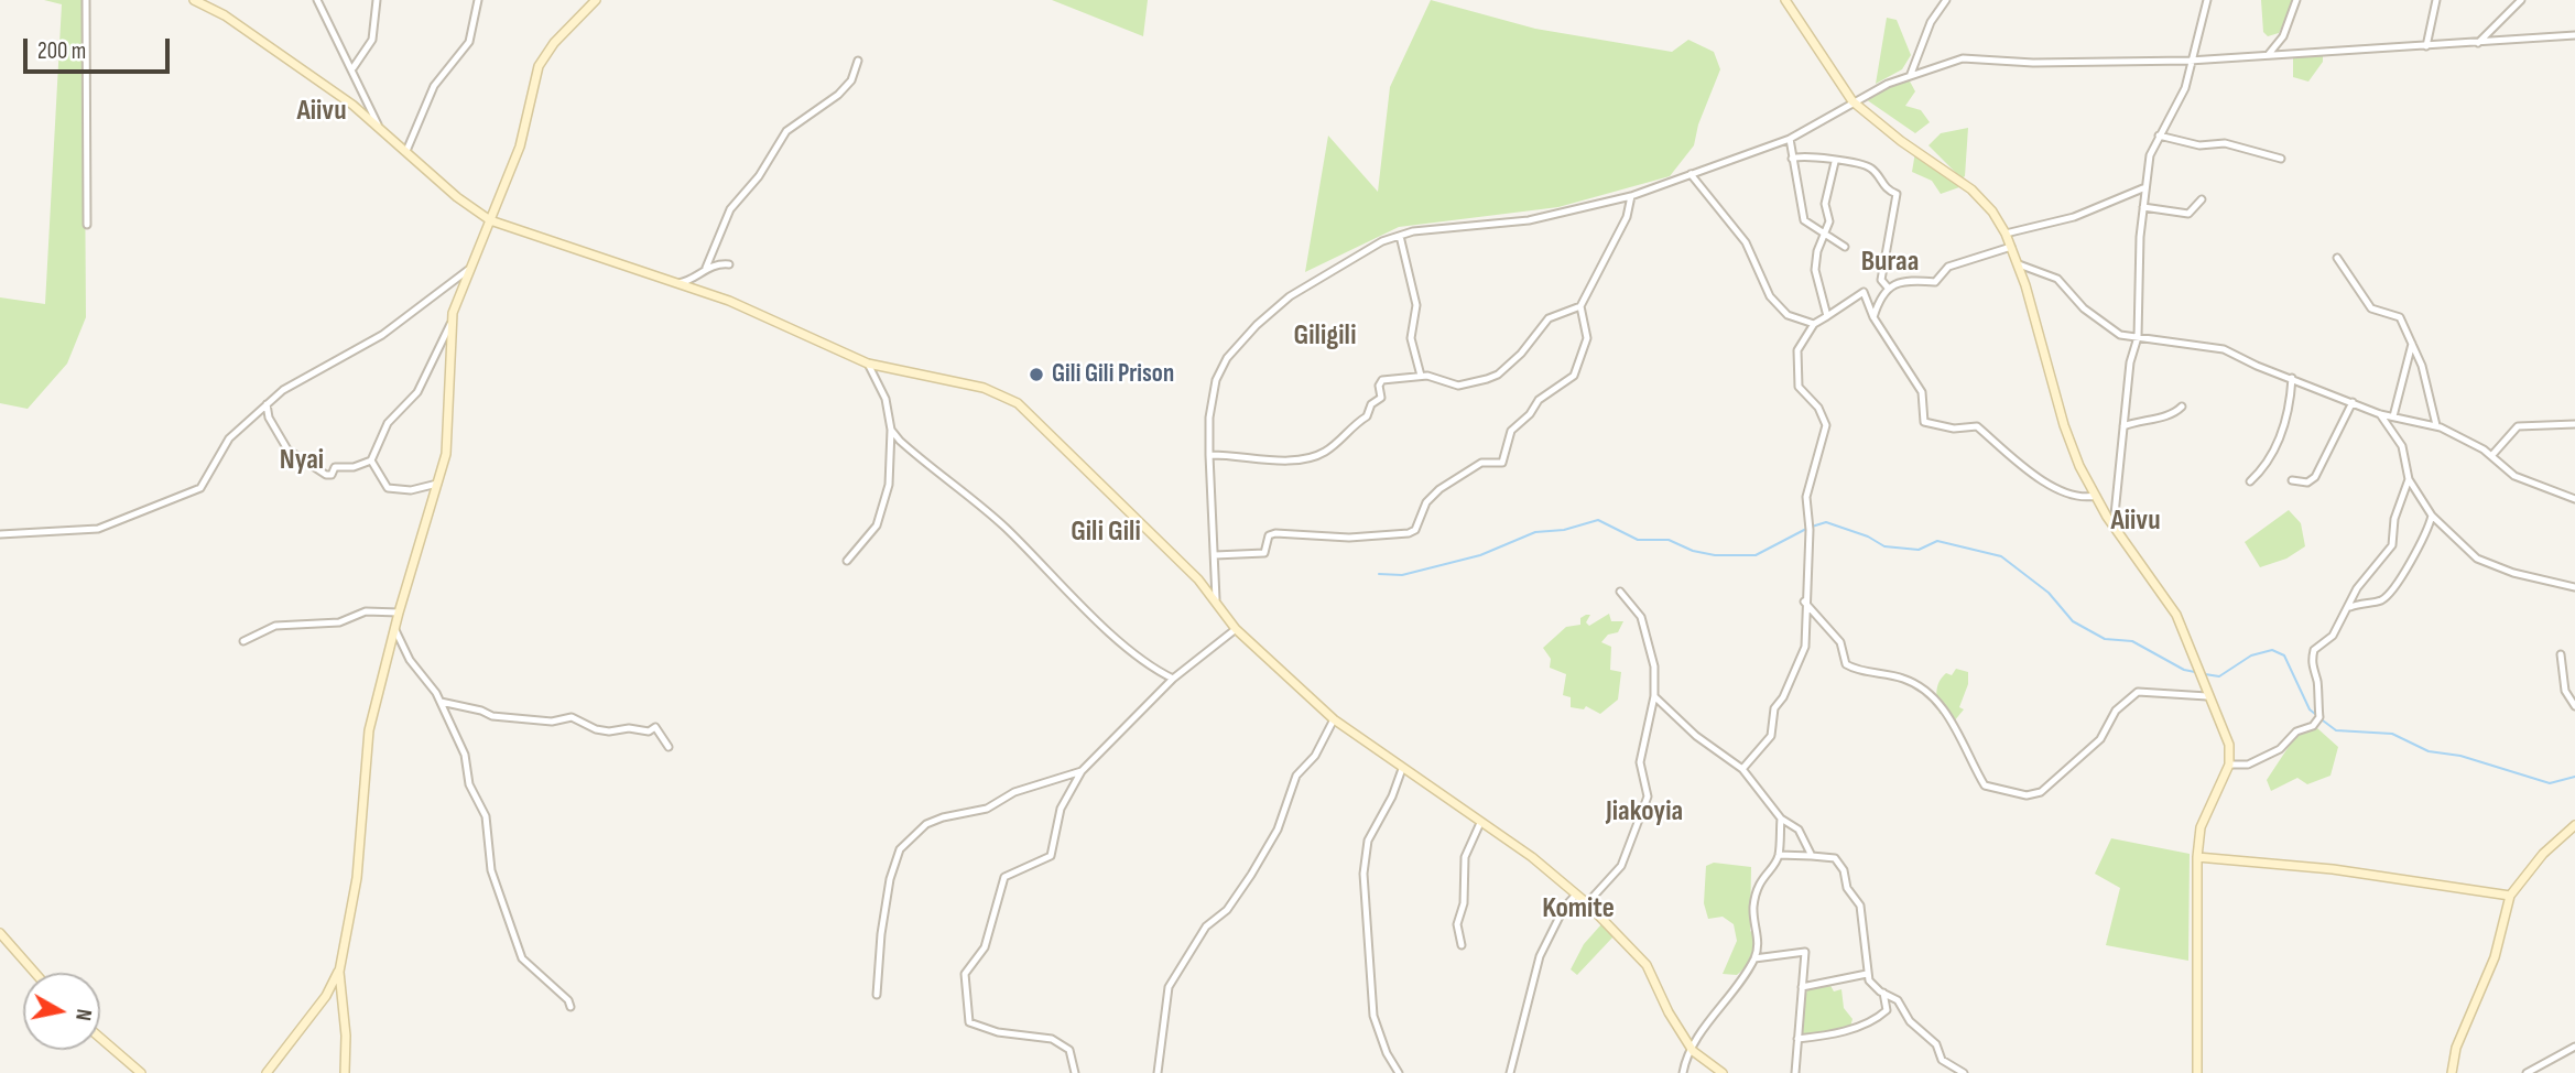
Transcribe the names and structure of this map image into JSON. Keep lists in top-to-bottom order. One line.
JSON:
{"districts":["Aiivu","Buraa","Giligili","Nyai","Aiivu","Gili Gili","Jiakoyia","Komite"],"places":["Gili Gili Prison"],"scale_bar":"200 m","north":"right"}
